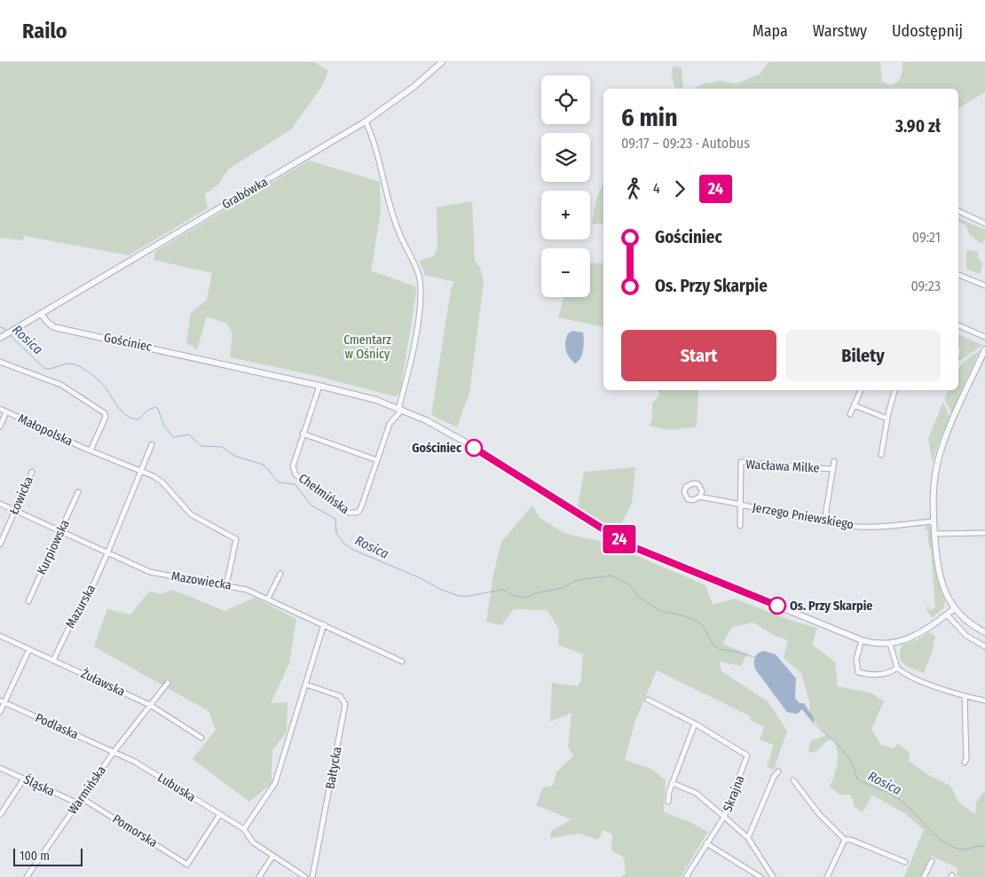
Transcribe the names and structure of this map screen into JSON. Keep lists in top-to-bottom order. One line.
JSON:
{"streets":{"street":["Grabówka","Gościniec","Małopolska","Wacława Milke","Chełmińska","Łowicka","Jerzego Pniewskiego","Kurpiowska","Mazowiecka","Mazurska","Żuławska","Podlaska","Bałtycka","Śląska","Lubuska","Warmińska","Skrajna","Pomorska"]},"crossings":[["Grabówka","Gościniec"],["Gościniec","Chełmińska"],["Małopolska","Mazowiecka"],["Wacława Milke","Jerzego Pniewskiego"],["Łowicka","Mazowiecka"],["Kurpiowska","Mazowiecka"],["Mazowiecka","Mazurska"],["Mazurska","Żuławska"],["Żuławska","Warmińska"],["Podlaska","Lubuska"],["Podlaska","Warmińska"],["Śląska","Warmińska"],["Lubuska","Warmińska"],["Lubuska","Pomorska"],["Warmińska","Pomorska"]],"water":["Rosica"],"parks":["Cmentarz w Ośnicy"],"places":["Gościniec","Os. Przy Skarpie"],"lines":["bus line 24"],"scale_bar":"100 m","page":{"header":"Railo","nav":["Mapa","Warstwy","Udostępnij"],"on_map":"24","map_buttons":["+","−"],"heading":["6 min","09:17 – 09:23 · Autobus","3.90 zł"],"legs":["4","24"],"list":[{"name":"Gościniec","value":"09:21"},{"name":"Os. Przy Skarpie","value":"09:23"}],"buttons":["Start","Bilety"],"scale":"100 m"}}
